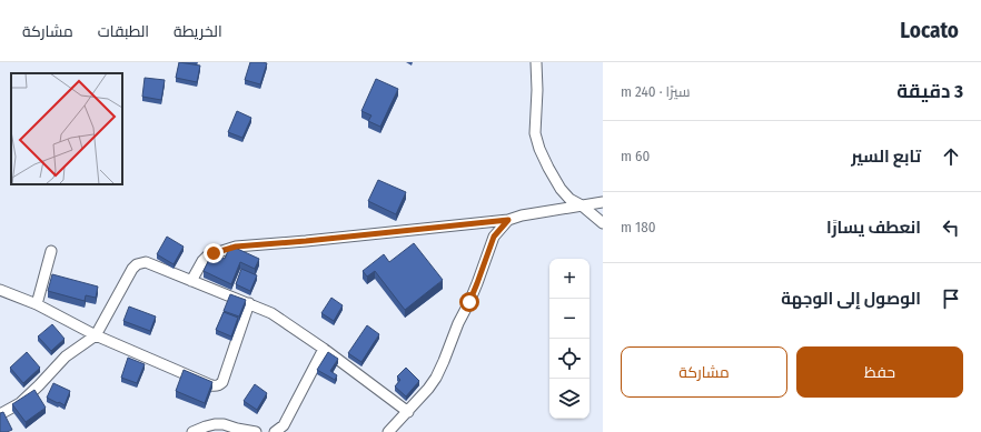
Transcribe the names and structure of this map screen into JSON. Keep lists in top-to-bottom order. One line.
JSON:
{"page":{"header":"Locato","nav":["الخريطة","الطبقات","مشاركة"],"heading":["3 دقيقة","سيرًا · 240 m"],"list":[["تابع السير","60 m"],["انعطف يسارًا","180 m"],"الوصول إلى الوجهة"],"map_buttons":["+","−"],"buttons":["حفظ","مشاركة"]}}
